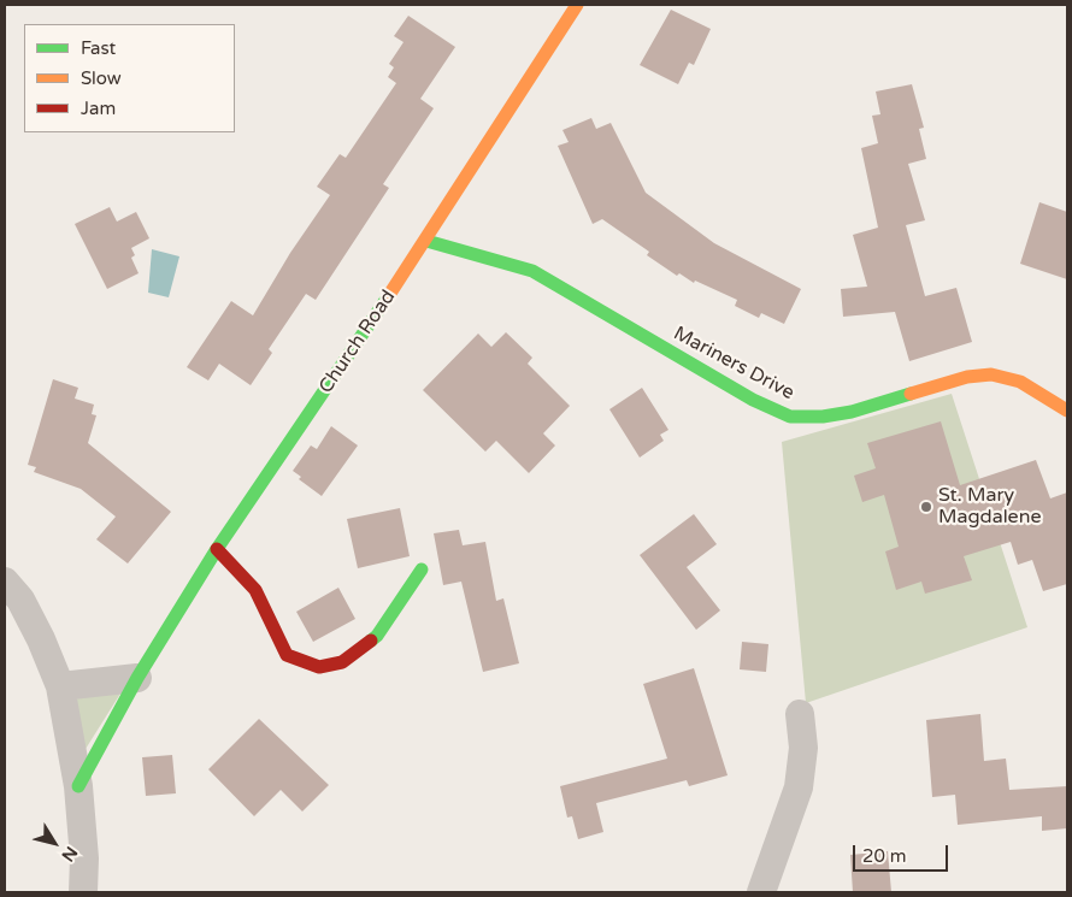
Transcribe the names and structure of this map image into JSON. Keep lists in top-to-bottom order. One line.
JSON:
{"streets":{"street":["Church Road","Mariners Drive"]},"crossings":[["Church Road","Mariners Drive"]],"places":["St. Mary Magdalene"],"legend":["Fast","Slow","Jam"],"scale_bar":"20 m","north":"bottom right"}
